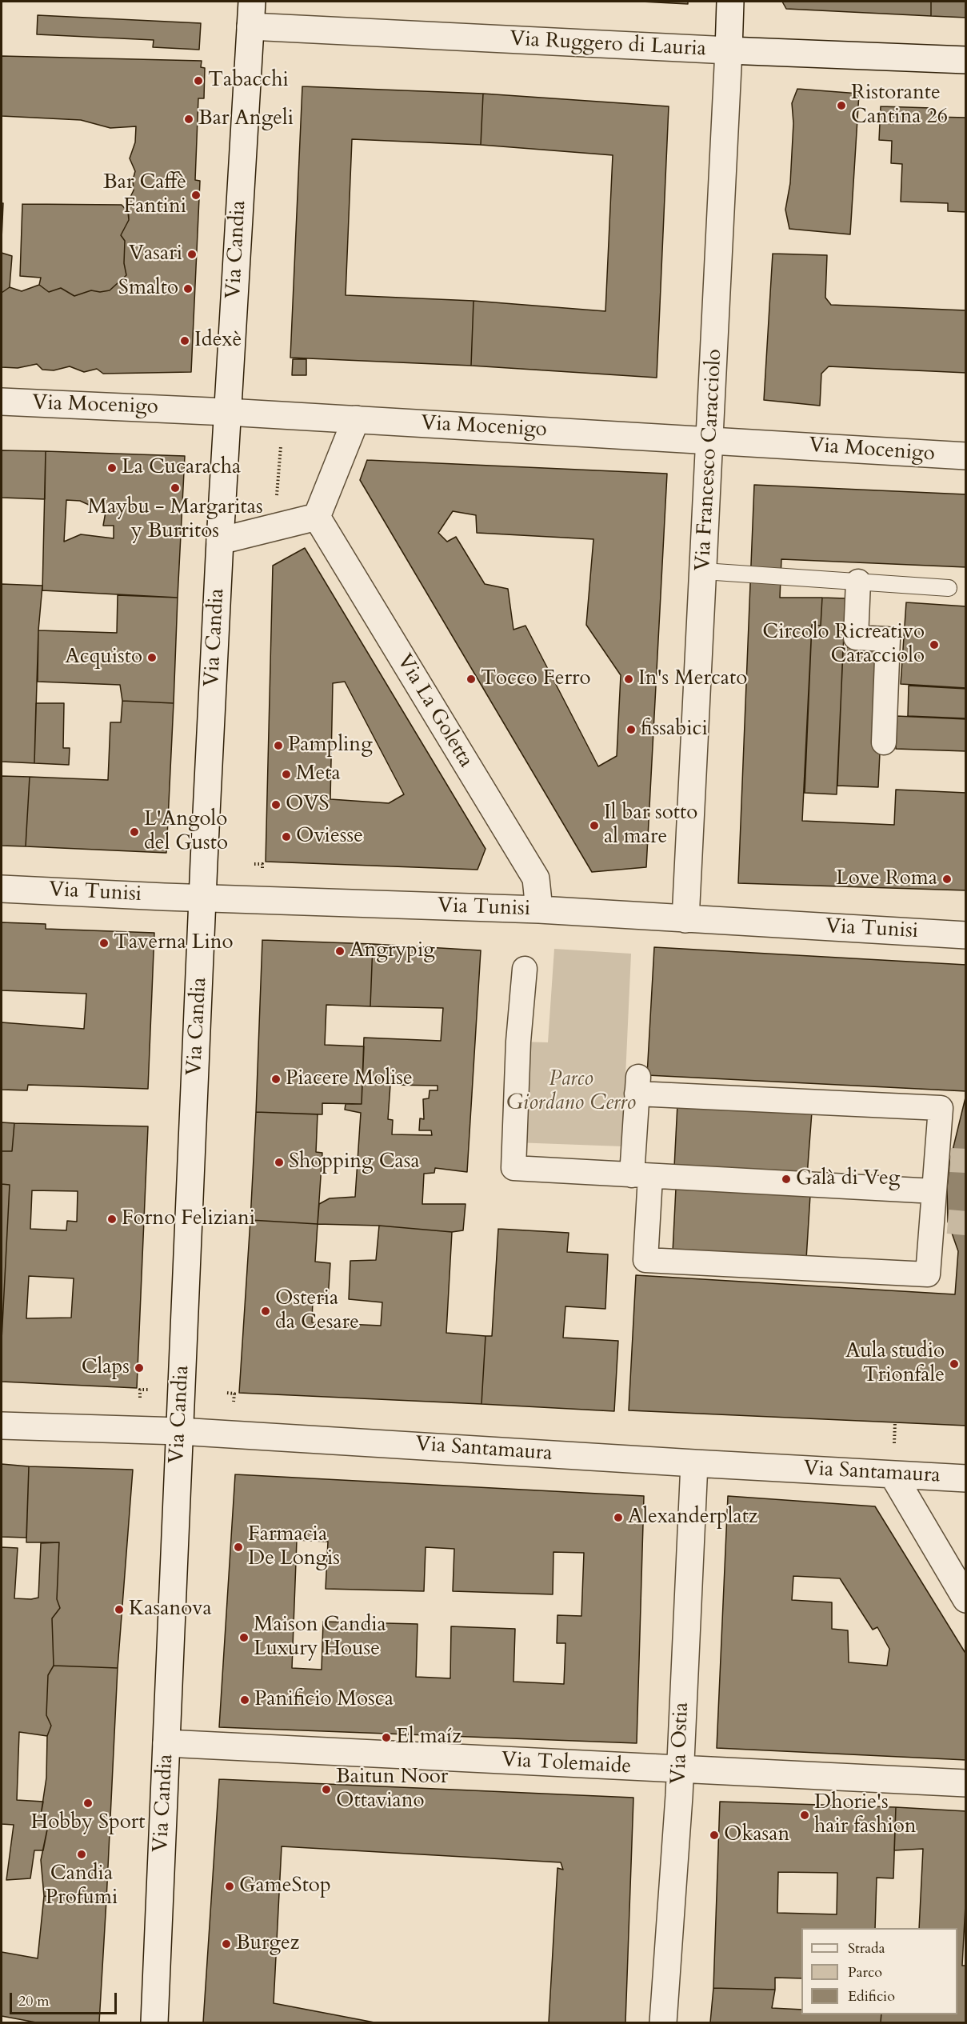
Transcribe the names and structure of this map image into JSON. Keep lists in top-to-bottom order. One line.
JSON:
{"streets":{"street":["Via Ruggero di Lauria","Via Candia","Via Mocenigo","Via Francesco Caracciolo","Via La Goletta","Via Tunisi","Via Santamaura","Via Ostia","Via Tolemaide"]},"crossings":[["Via Ruggero di Lauria","Via Candia"],["Via Ruggero di Lauria","Via Francesco Caracciolo"],["Via Candia","Via Mocenigo"],["Via Candia","Via Tunisi"],["Via Candia","Via Santamaura"],["Via Candia","Via Tolemaide"],["Via Mocenigo","Via Francesco Caracciolo"],["Via Francesco Caracciolo","Via Tunisi"],["Via La Goletta","Via Tunisi"],["Via Santamaura","Via Ostia"],["Via Ostia","Via Tolemaide"]],"parks":["Parco Giordano Cerro"],"places":["Tabacchi","Ristorante Cantina 26","Bar Angeli","Bar Caffè Fantini","Vasari","Smalto","Idexè","La Cucaracha","Maybu - Margaritas y Burritos","Circolo Ricreativo Caracciolo","Acquisto","Tocco Ferro","In's Mercato","fissabici","Pampling","Meta","OVS","Il bar sotto al mare","L'Angolo del Gusto","Oviesse","Love Roma","Taverna Lino","Angrypig","Piacere Molise","Shopping Casa","Galà di Veg","Forno Feliziani","Osteria da Cesare","Aula studio Trionfale","Claps","Alexanderplatz","Farmacia De Longis","Kasanova","Maison Candia Luxury House","Panificio Mosca","El maíz","Baitun Noor Ottaviano","Hobby Sport","Dhorie's hair fashion","Okasan","Candia Profumi","GameStop","Burgez"],"legend":["Strada","Parco","Edificio"],"scale_bar":"20 m"}
